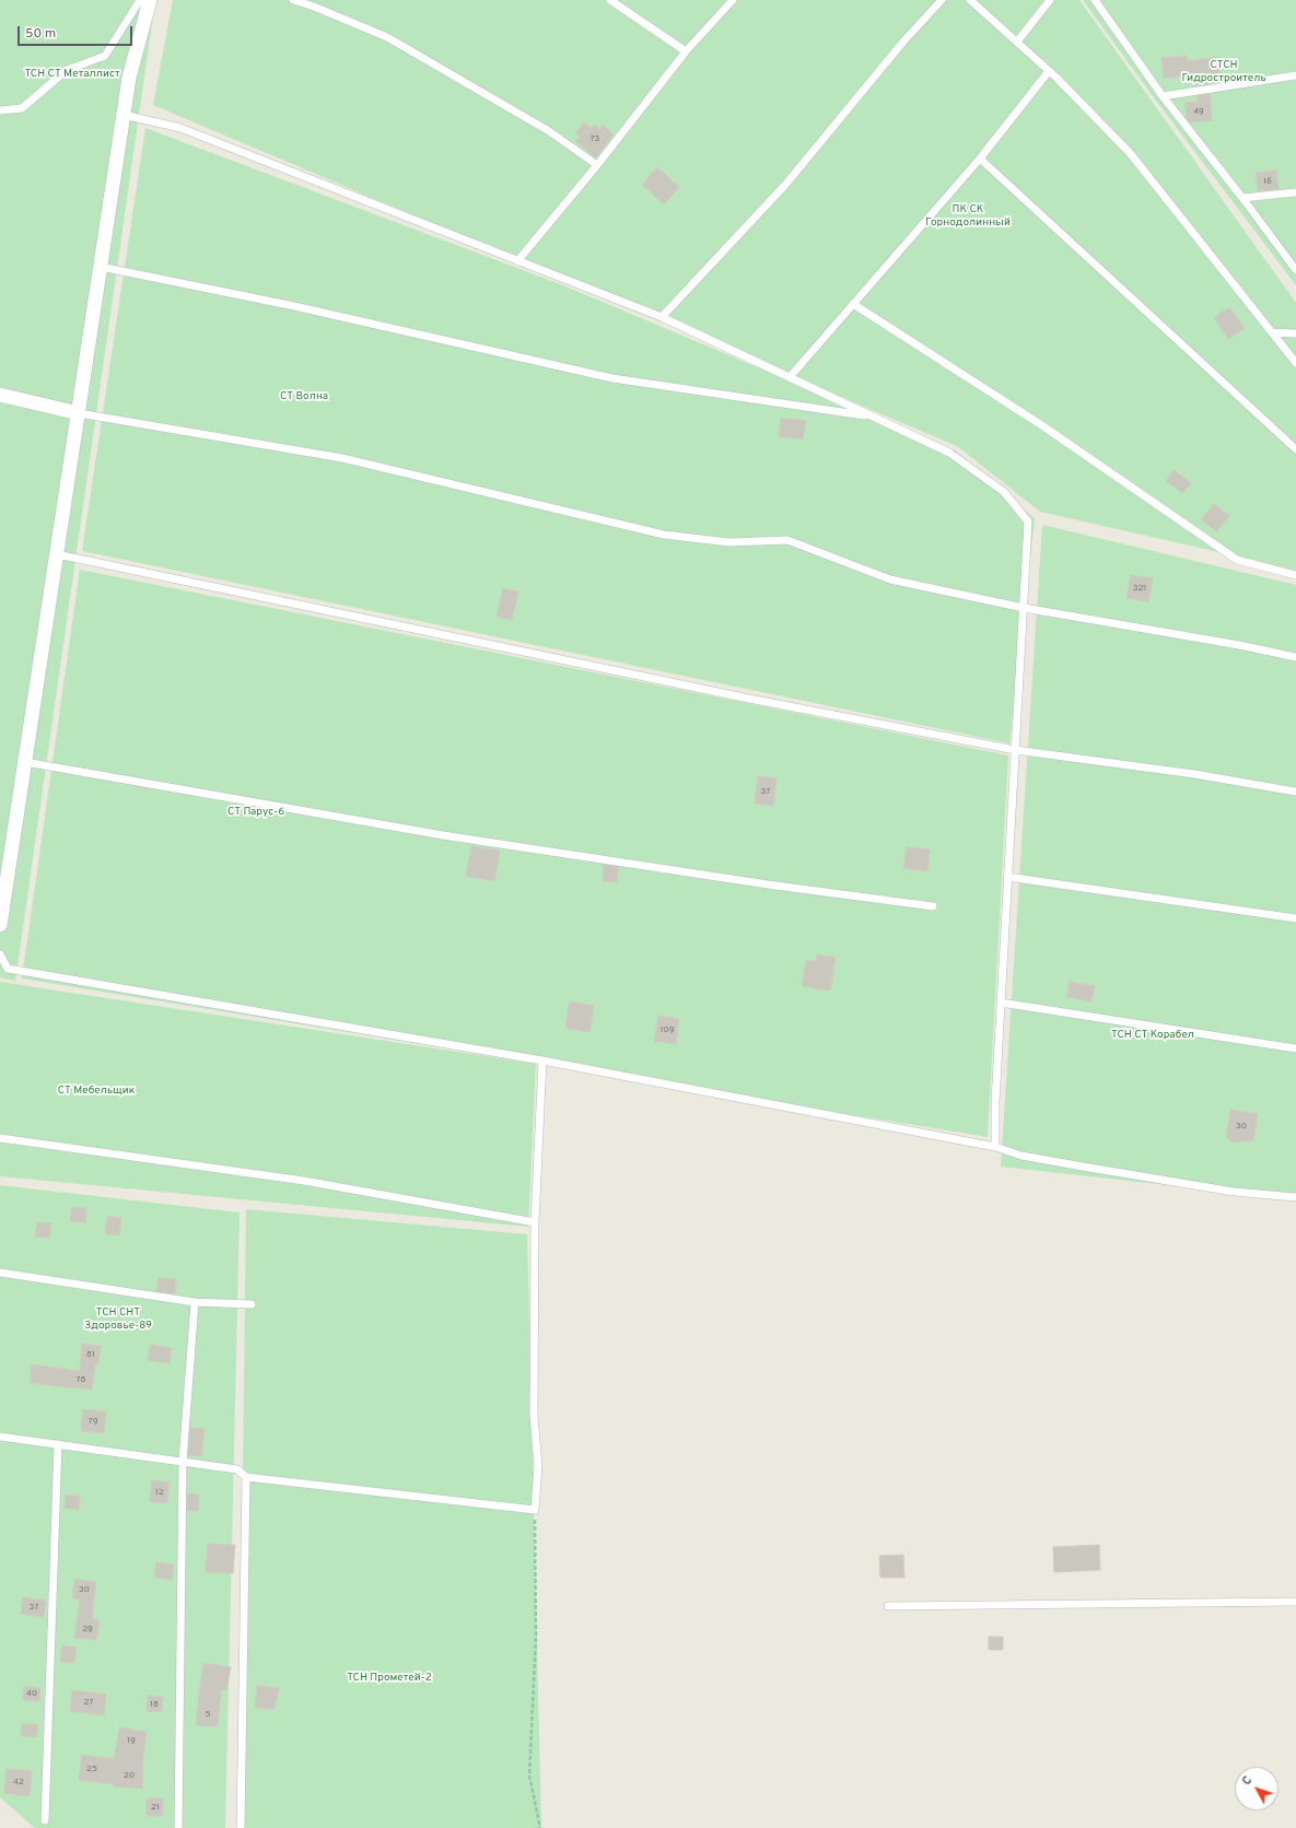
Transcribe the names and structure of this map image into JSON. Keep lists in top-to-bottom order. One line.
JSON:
{"parks":["СТСН Гидростроитель","ТСН СТ Металлист","ПК СК Горнодолинный","СТ Волна","СТ Парус-6","ТСН СТ Корабел","СТ Мебельщик","ТСН СНТ Здоровье-89","ТСН Прометей-2"],"house_numbers":["49","73","16","321","37","109","30","81","78","79","12","30","37","29","40","27","18","5","19","25","20","42","21"],"scale_bar":"50 m","north":"top left"}
